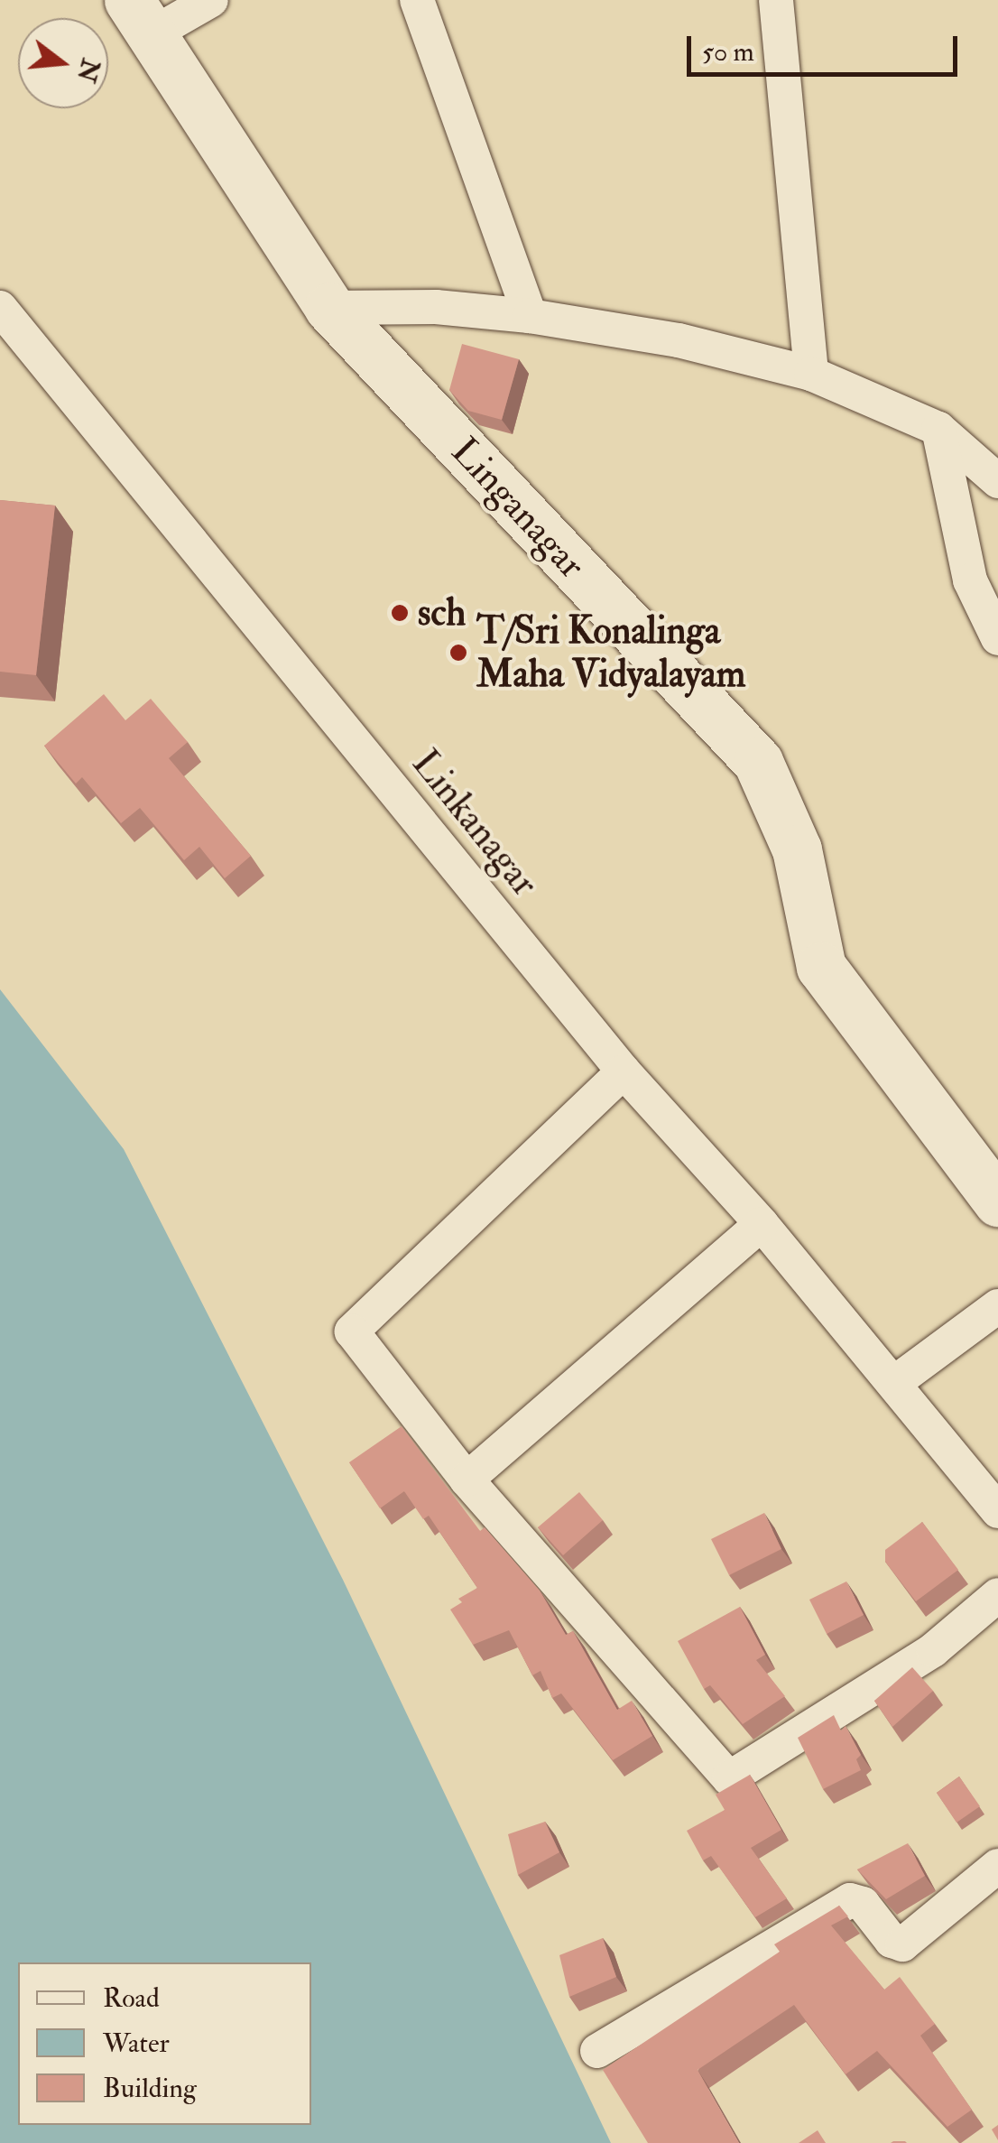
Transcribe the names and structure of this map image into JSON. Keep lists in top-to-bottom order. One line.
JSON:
{"streets":{"street":["Linganagar","Linkanagar"]},"places":["sch","T/Sri Konalinga Maha Vidyalayam"],"legend":["Road","Water","Building"],"scale_bar":"50 m","north":"right"}
